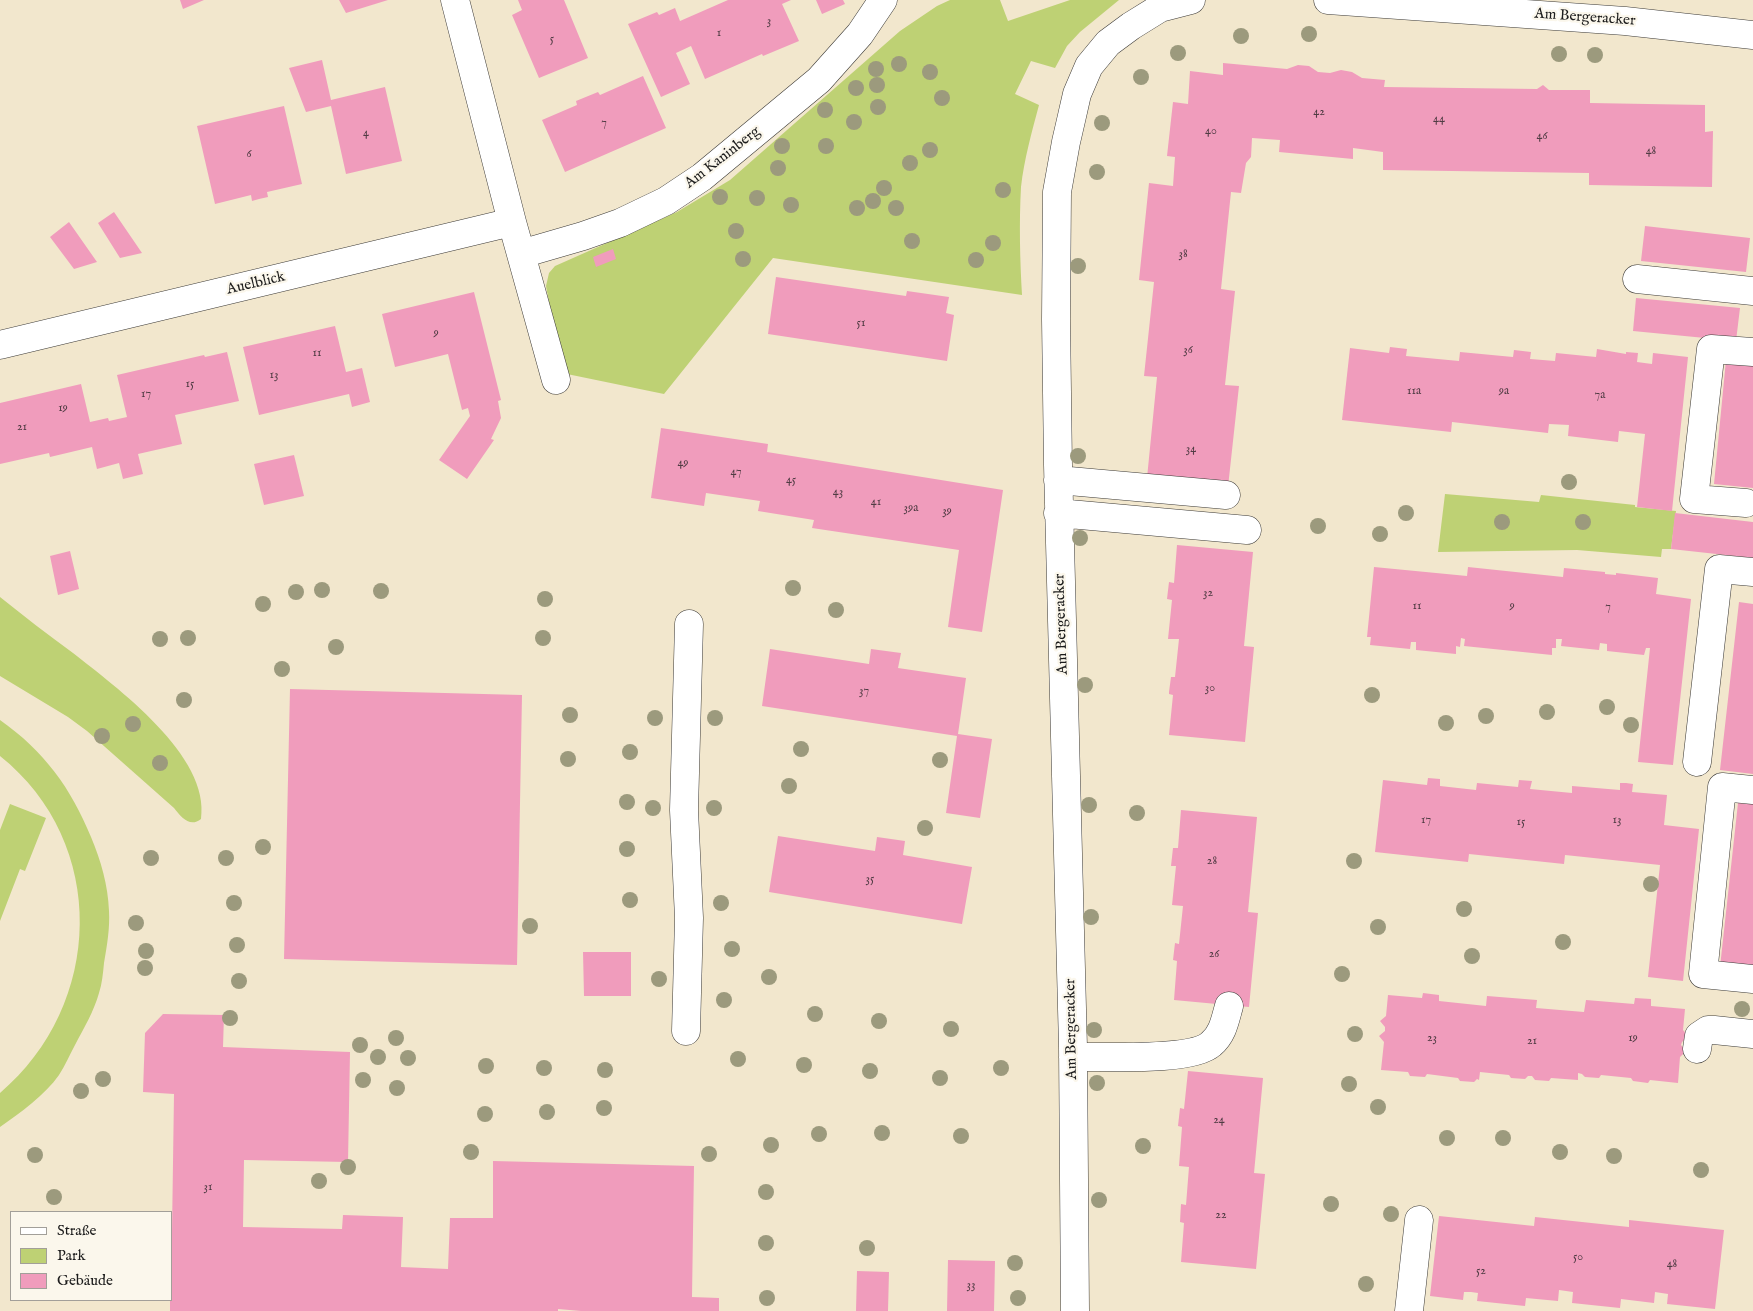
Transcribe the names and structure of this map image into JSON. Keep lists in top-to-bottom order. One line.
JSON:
{"streets":{"street":["Am Bergeracker","Am Kaninberg","Auelblick"]},"house_numbers":["3","1","5","42","44","7","40","4","46","48","6","38","51","9","36","11","13","15","11a","9a","17","7a","19","21","34","49","47","45","43","41","39a","39","32","11","9","7","30","37","17","13","15","28","35","26","23","19","21","24","31","22","50","48","52","33"],"legend":["Straße","Park","Gebäude"]}
